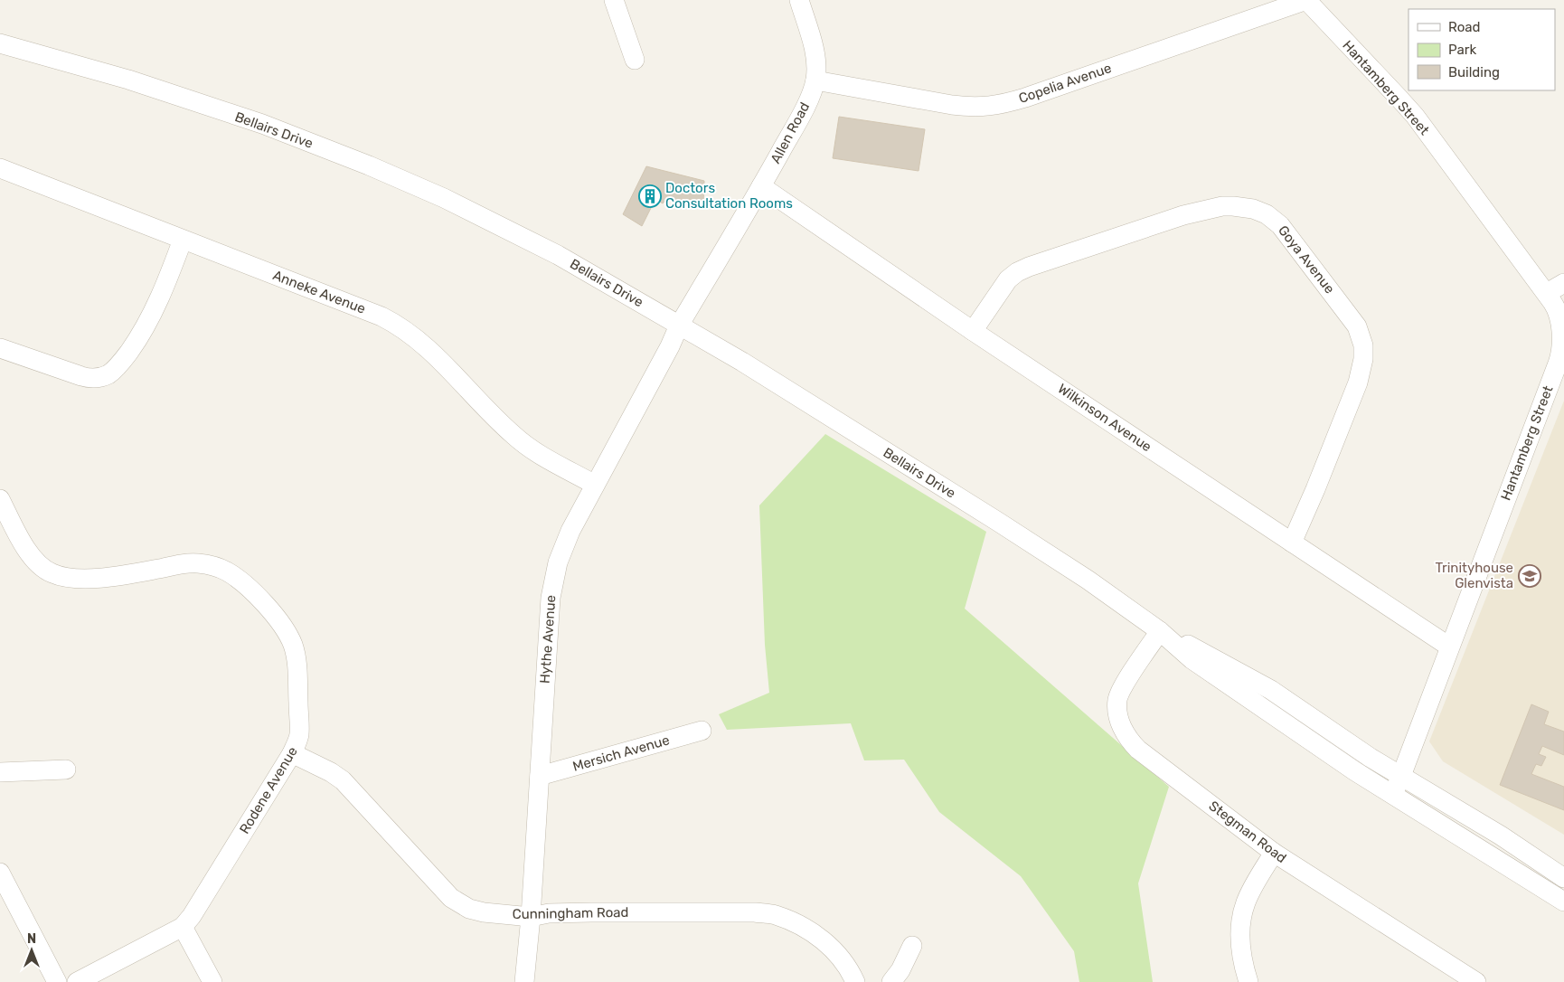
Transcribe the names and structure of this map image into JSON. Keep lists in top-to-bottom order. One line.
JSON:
{"streets":{"street":["Copelia Avenue","Hantamberg Street","Bellairs Drive","Allen Road","Goya Avenue","Anneke Avenue","Wilkinson Avenue","Hythe Avenue","Mersich Avenue","Rodene Avenue","Stegman Road","Cunningham Road"]},"crossings":[["Copelia Avenue","Hantamberg Street"],["Copelia Avenue","Allen Road"],["Hantamberg Street","Wilkinson Avenue"],["Bellairs Drive","Allen Road"],["Bellairs Drive","Hythe Avenue"],["Bellairs Drive","Stegman Road"],["Allen Road","Wilkinson Avenue"],["Allen Road","Hythe Avenue"],["Goya Avenue","Wilkinson Avenue"],["Anneke Avenue","Hythe Avenue"],["Hythe Avenue","Mersich Avenue"],["Hythe Avenue","Cunningham Road"],["Rodene Avenue","Cunningham Road"]],"places":{"building":["Doctors Consultation Rooms"],"school or university":["Trinityhouse Glenvista"]},"legend":["Road","Park","Building"],"north":"top"}
